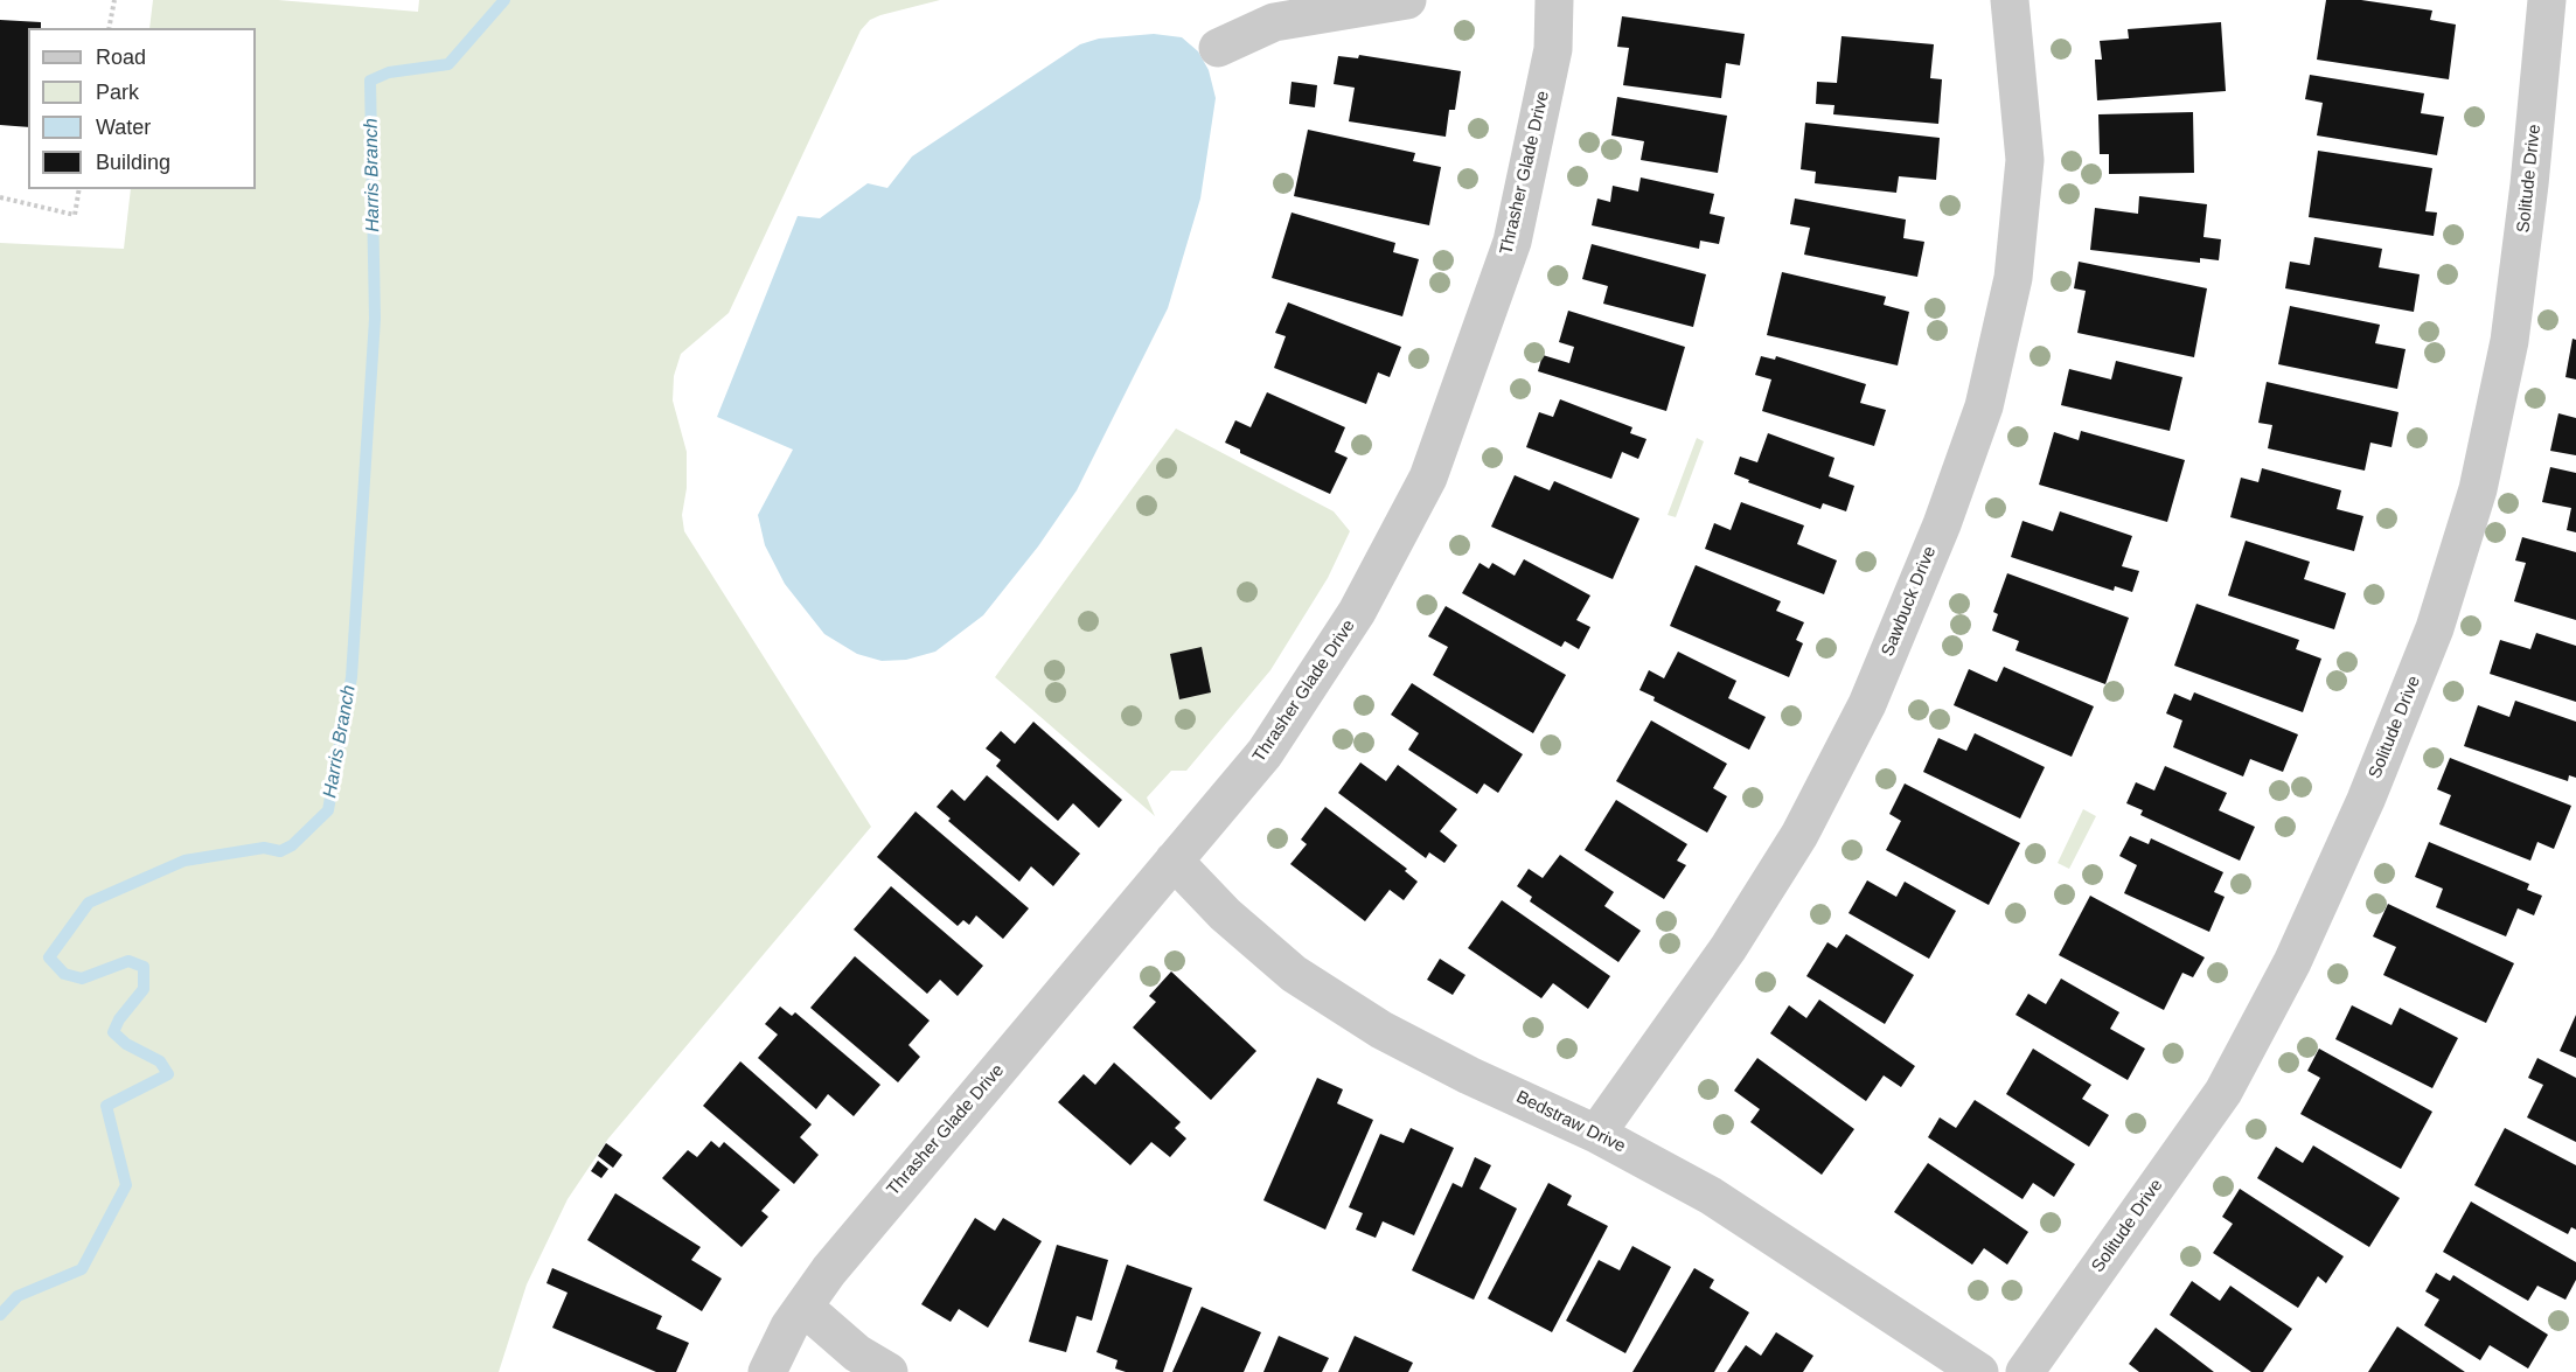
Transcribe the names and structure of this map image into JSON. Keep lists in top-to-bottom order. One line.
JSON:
{"streets":{"street":["Thrasher Glade Drive","Solitude Drive","Sawbuck Drive","Bedstraw Drive"]},"crossings":[["Thrasher Glade Drive","Bedstraw Drive"],["Sawbuck Drive","Bedstraw Drive"]],"water":["Harris Branch"],"legend":["Road","Park","Water","Building"]}
